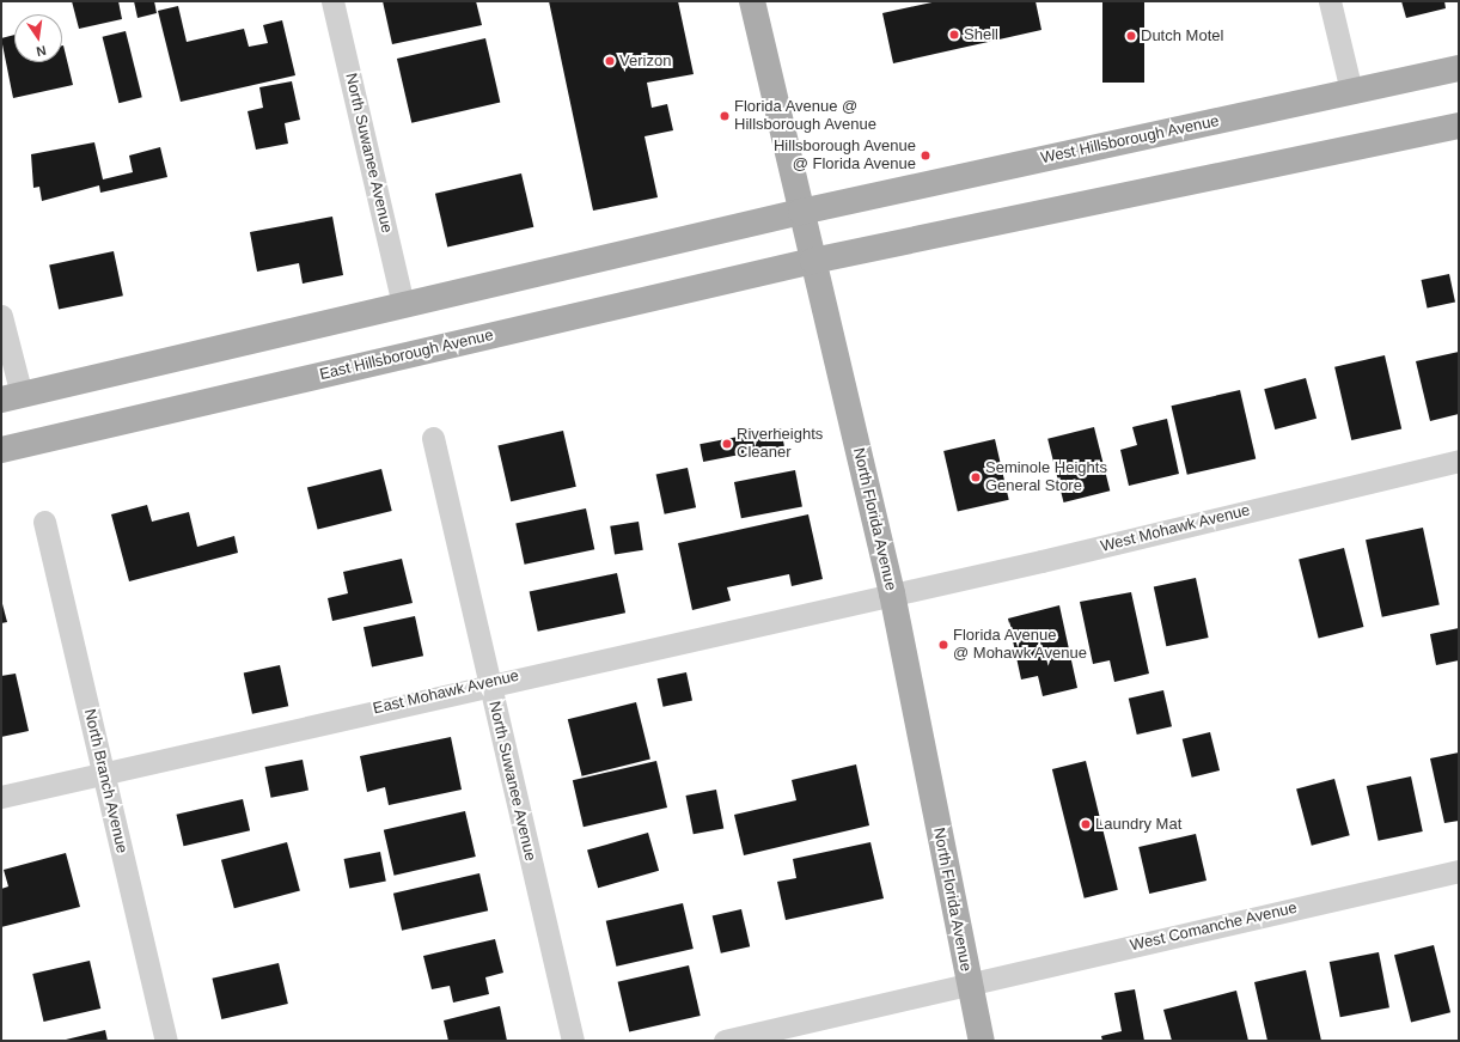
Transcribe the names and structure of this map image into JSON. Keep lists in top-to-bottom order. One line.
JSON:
{"streets":{"main road":["West Hillsborough Avenue","East Hillsborough Avenue","North Florida Avenue"],"street":["North Suwanee Avenue","West Mohawk Avenue","East Mohawk Avenue","North Branch Avenue","West Comanche Avenue"]},"crossings":[["West Hillsborough Avenue","North Florida Avenue"],["North Suwanee Avenue","East Mohawk Avenue"],["East Hillsborough Avenue","North Florida Avenue"],["North Florida Avenue","West Mohawk Avenue"],["North Florida Avenue","East Mohawk Avenue"],["North Florida Avenue","West Comanche Avenue"],["West Mohawk Avenue","East Mohawk Avenue"],["East Mohawk Avenue","North Branch Avenue"]],"places":["Shell","Dutch Motel","Verizon","Florida Avenue @ Hillsborough Avenue","Hillsborough Avenue @ Florida Avenue","Riverheights Cleaner","Seminole Heights General Store","Florida Avenue @ Mohawk Avenue","Laundry Mat"],"north":"bottom"}
